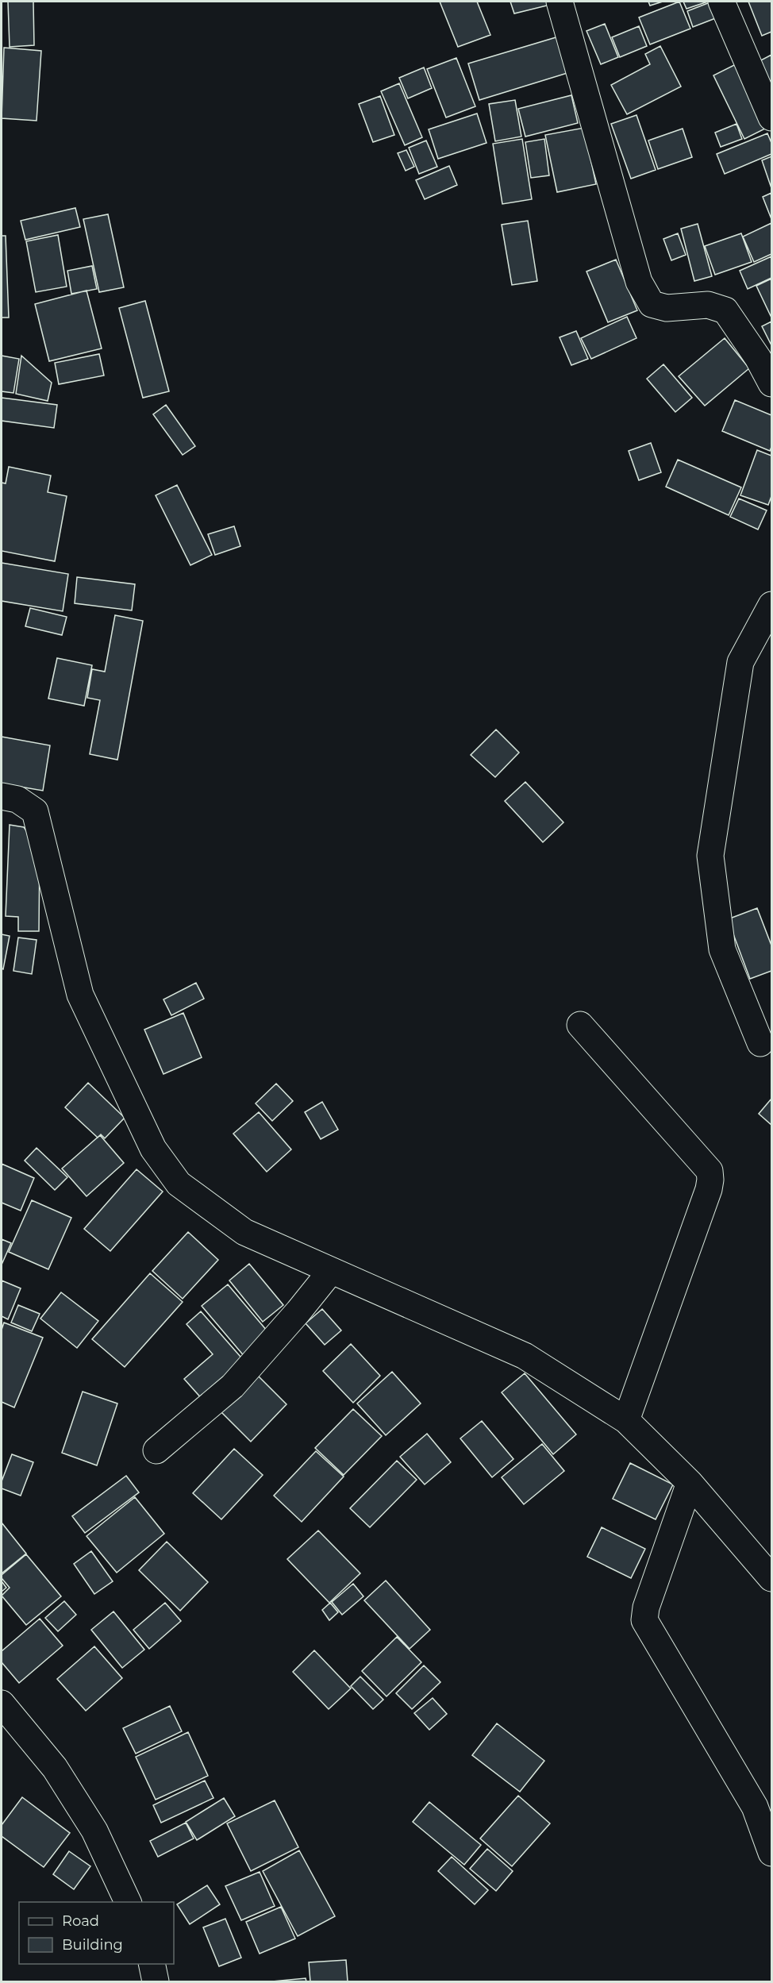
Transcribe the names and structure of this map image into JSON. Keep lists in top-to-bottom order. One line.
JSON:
{"legend":["Road","Building"]}
